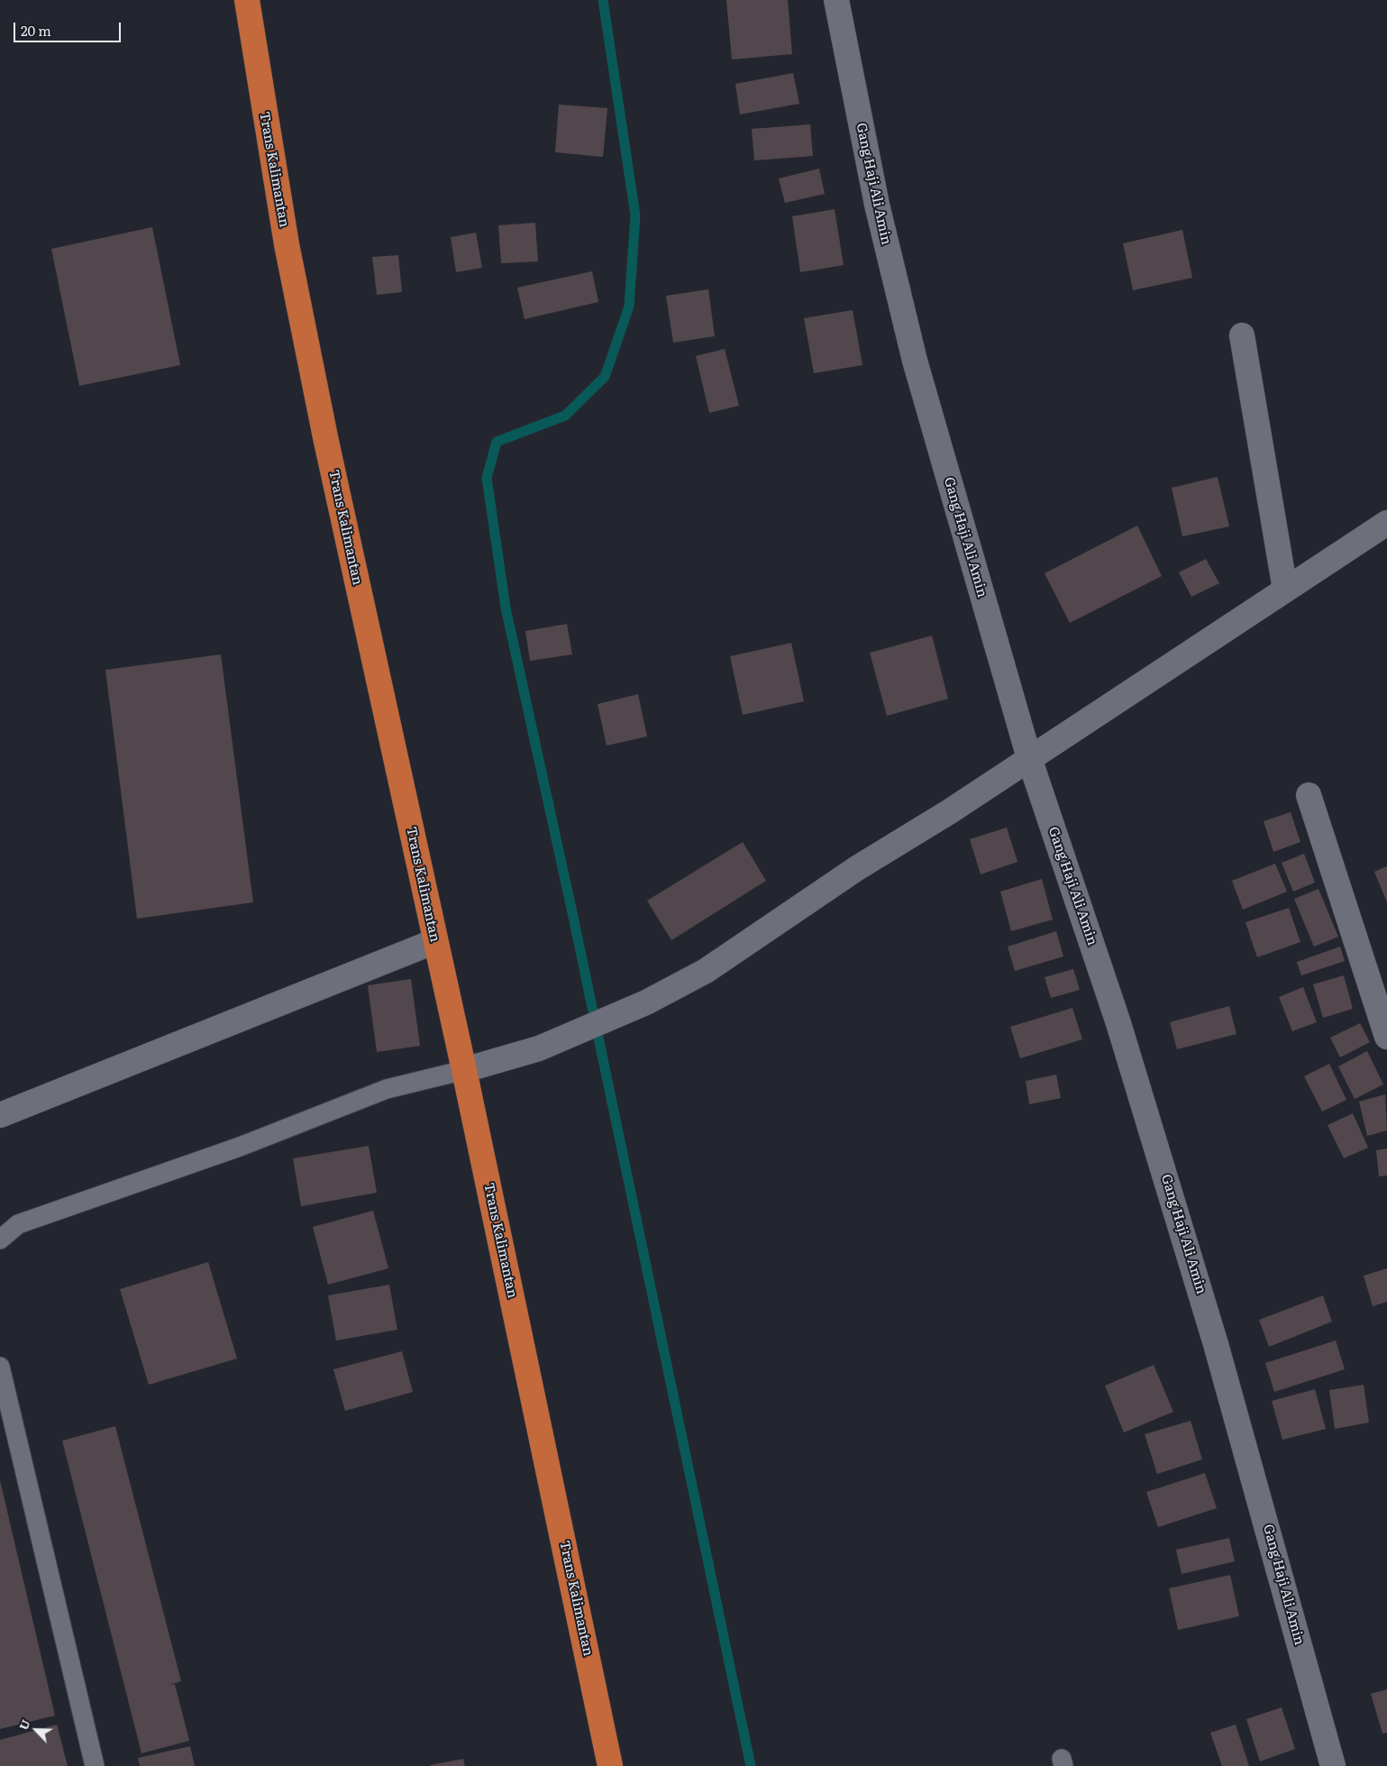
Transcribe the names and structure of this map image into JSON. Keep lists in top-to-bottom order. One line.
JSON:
{"streets":{"highway":["Trans Kalimantan"],"street":["Gang Haji Ali Amin"]},"scale_bar":"20 m","north":"top left"}
